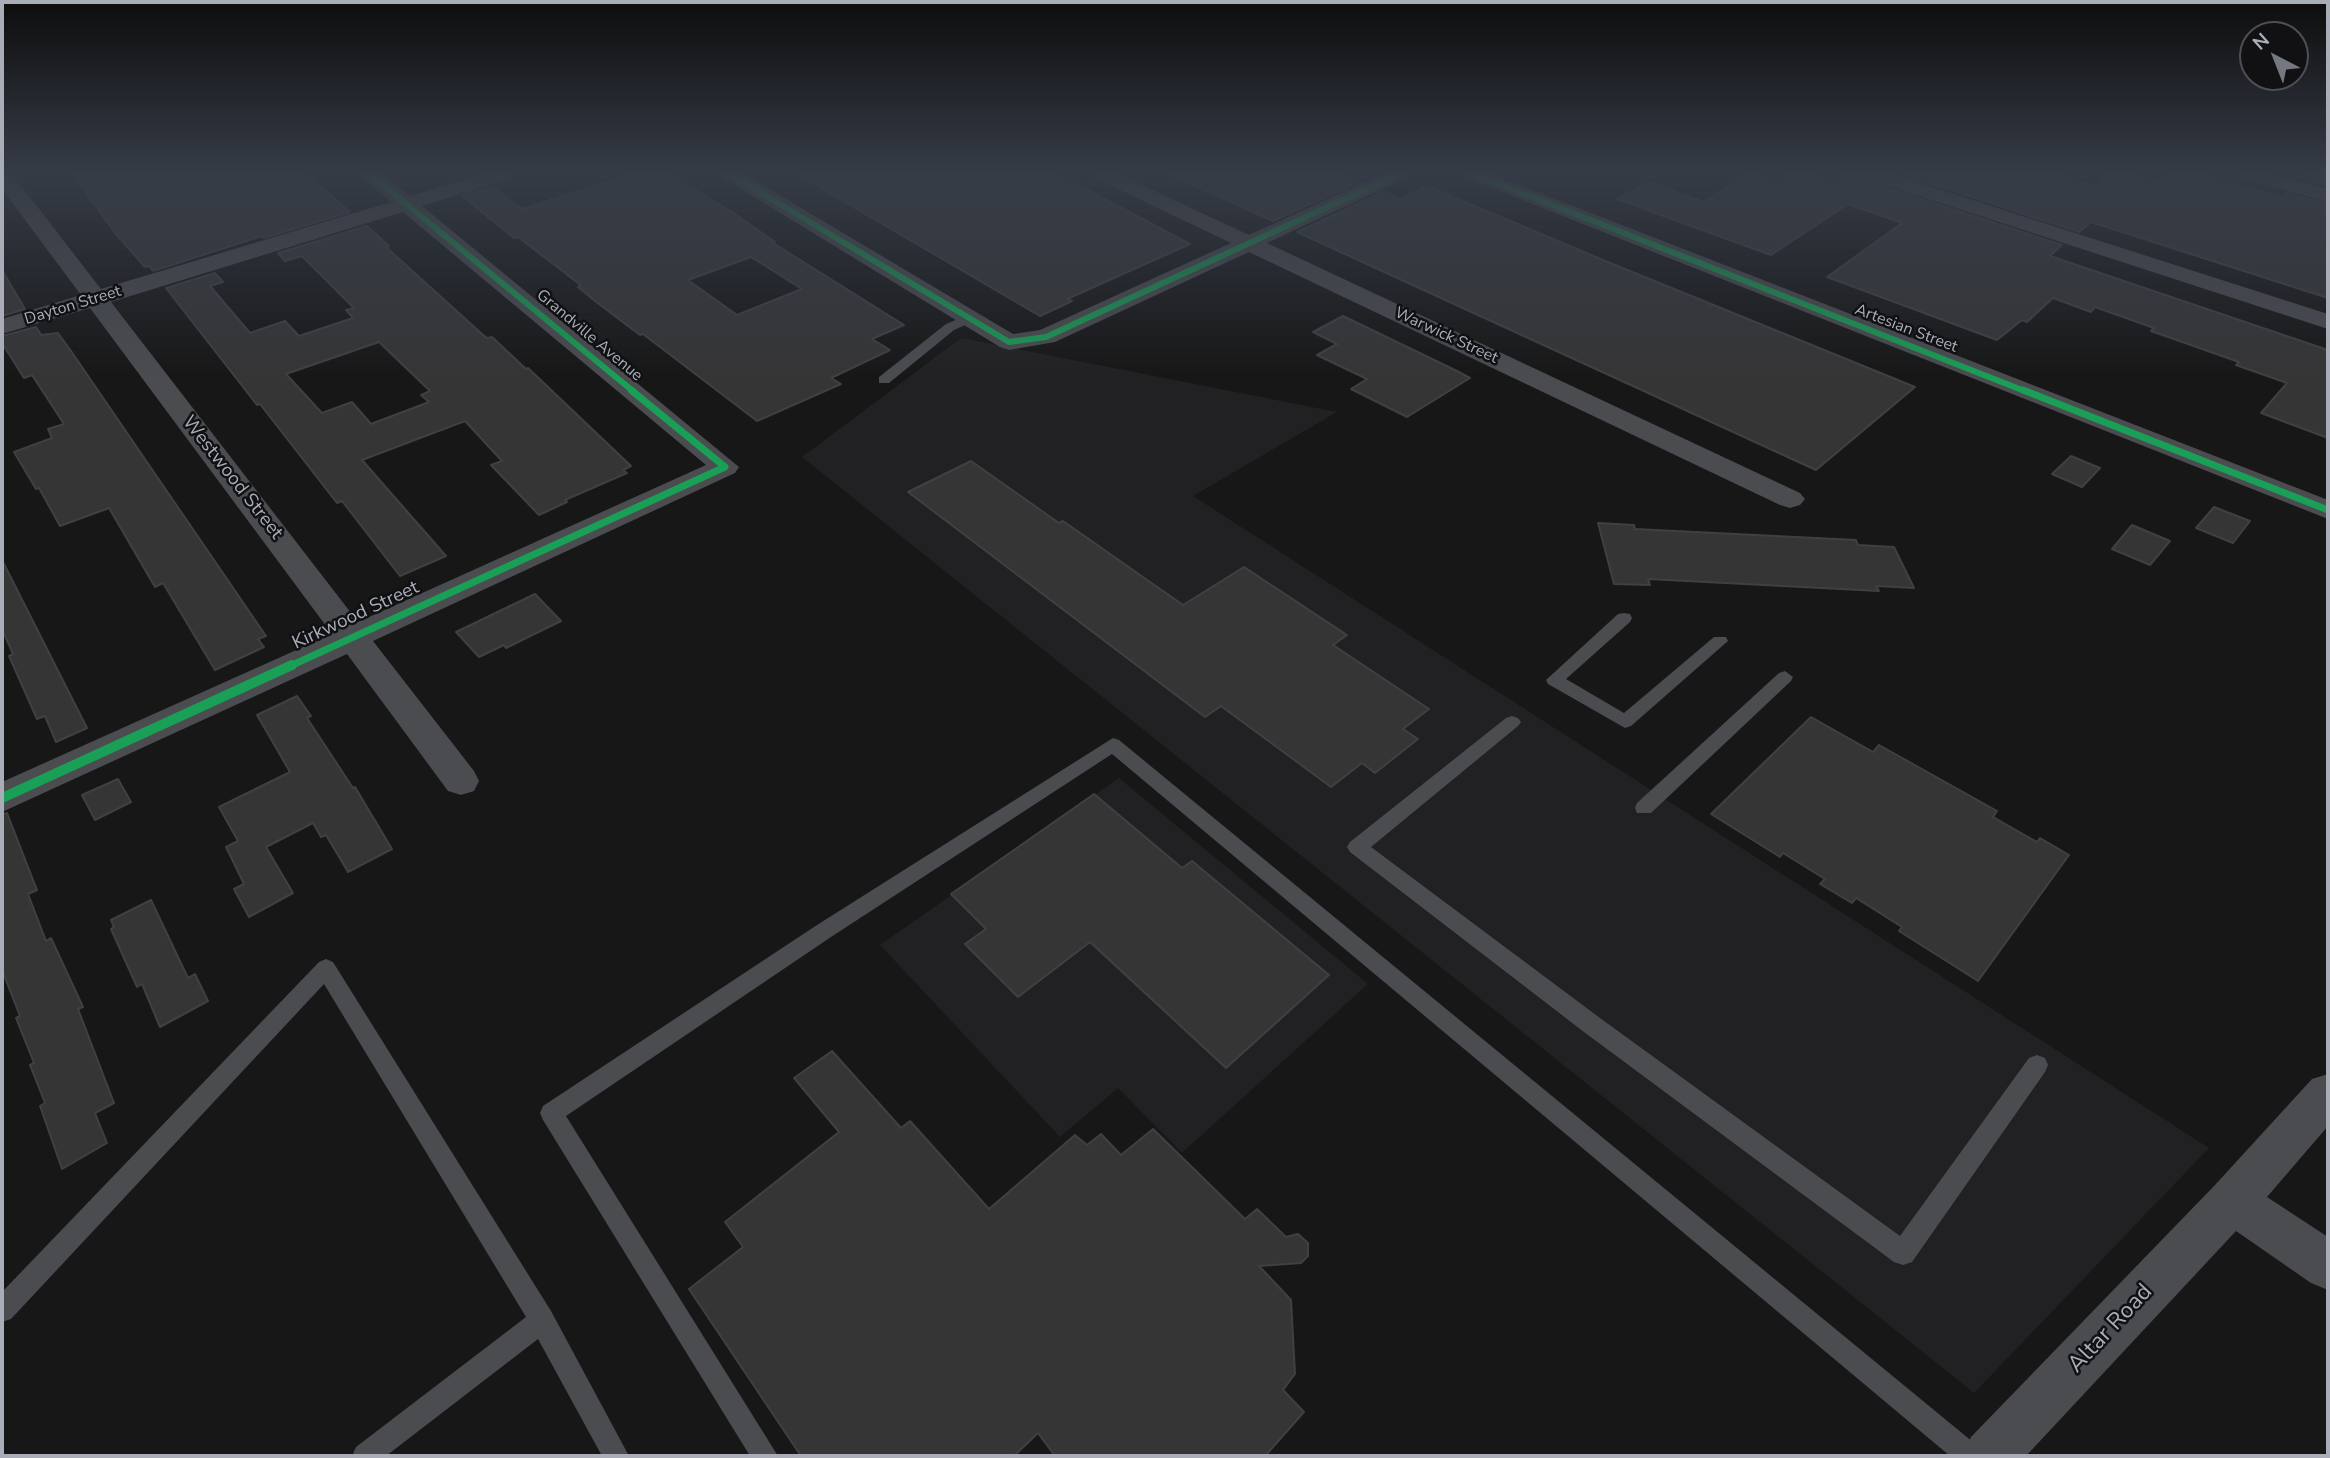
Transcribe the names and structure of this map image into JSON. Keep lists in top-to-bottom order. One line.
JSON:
{"streets":{"street":["Dayton Street","Artesian Street","Grandville Avenue","Warwick Street","Westwood Street","Kirkwood Street","Altar Road"]},"crossings":[["Dayton Street","Westwood Street"],["Grandville Avenue","Kirkwood Street"],["Westwood Street","Kirkwood Street"]],"north":"top left"}
